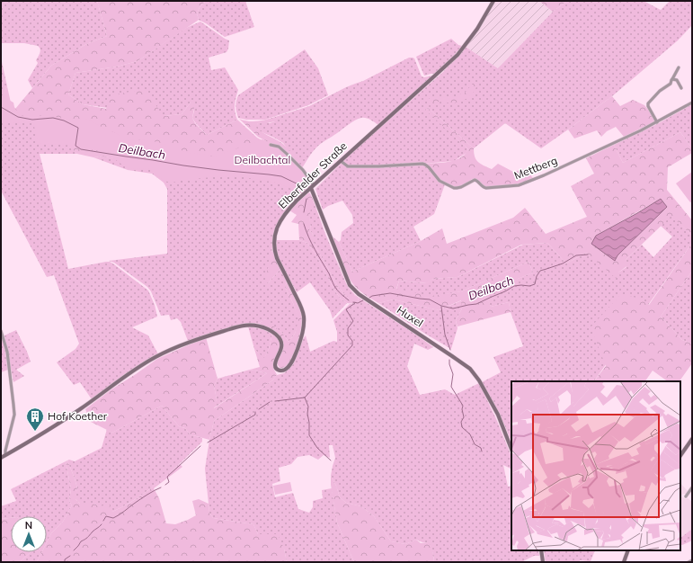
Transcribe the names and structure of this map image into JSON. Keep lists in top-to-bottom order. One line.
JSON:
{"streets":{"main road":["Elberfelder Straße","Huxel"],"street":["Mettberg"]},"crossings":[["Mettberg","Elberfelder Straße"],["Elberfelder Straße","Huxel"]],"water":["Deilbach"],"parks":["Deilbachtal"],"places":{"building":["Hof Koether"]},"north":"top"}
